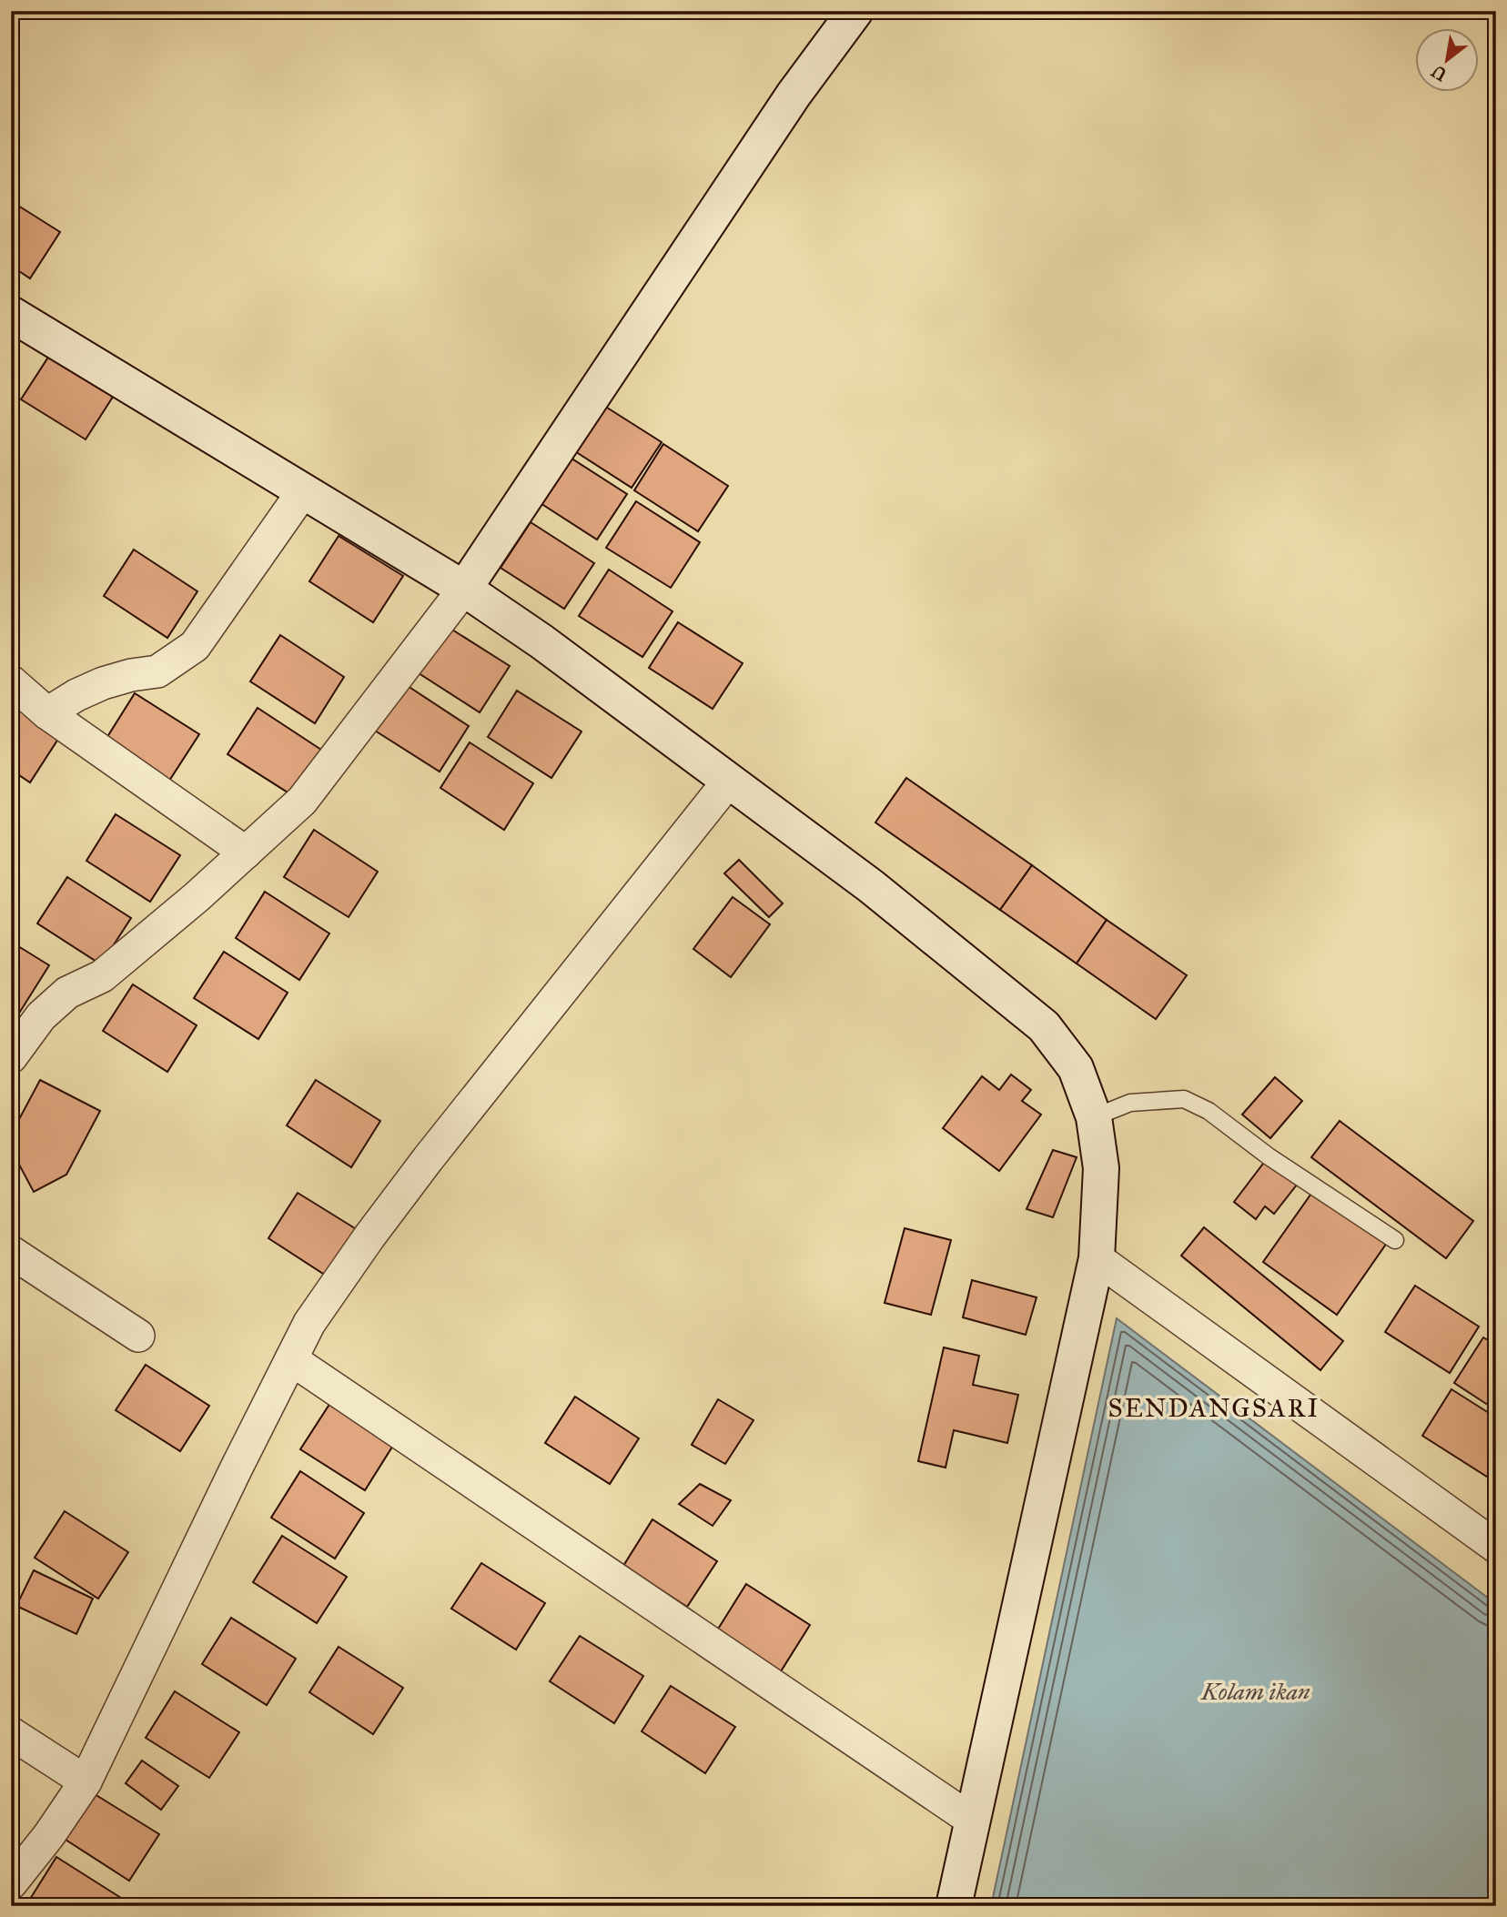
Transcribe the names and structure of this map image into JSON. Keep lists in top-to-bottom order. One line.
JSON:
{"districts":["SENDANGSARI"],"water":["Kolam ikan"],"north":"bottom left"}
